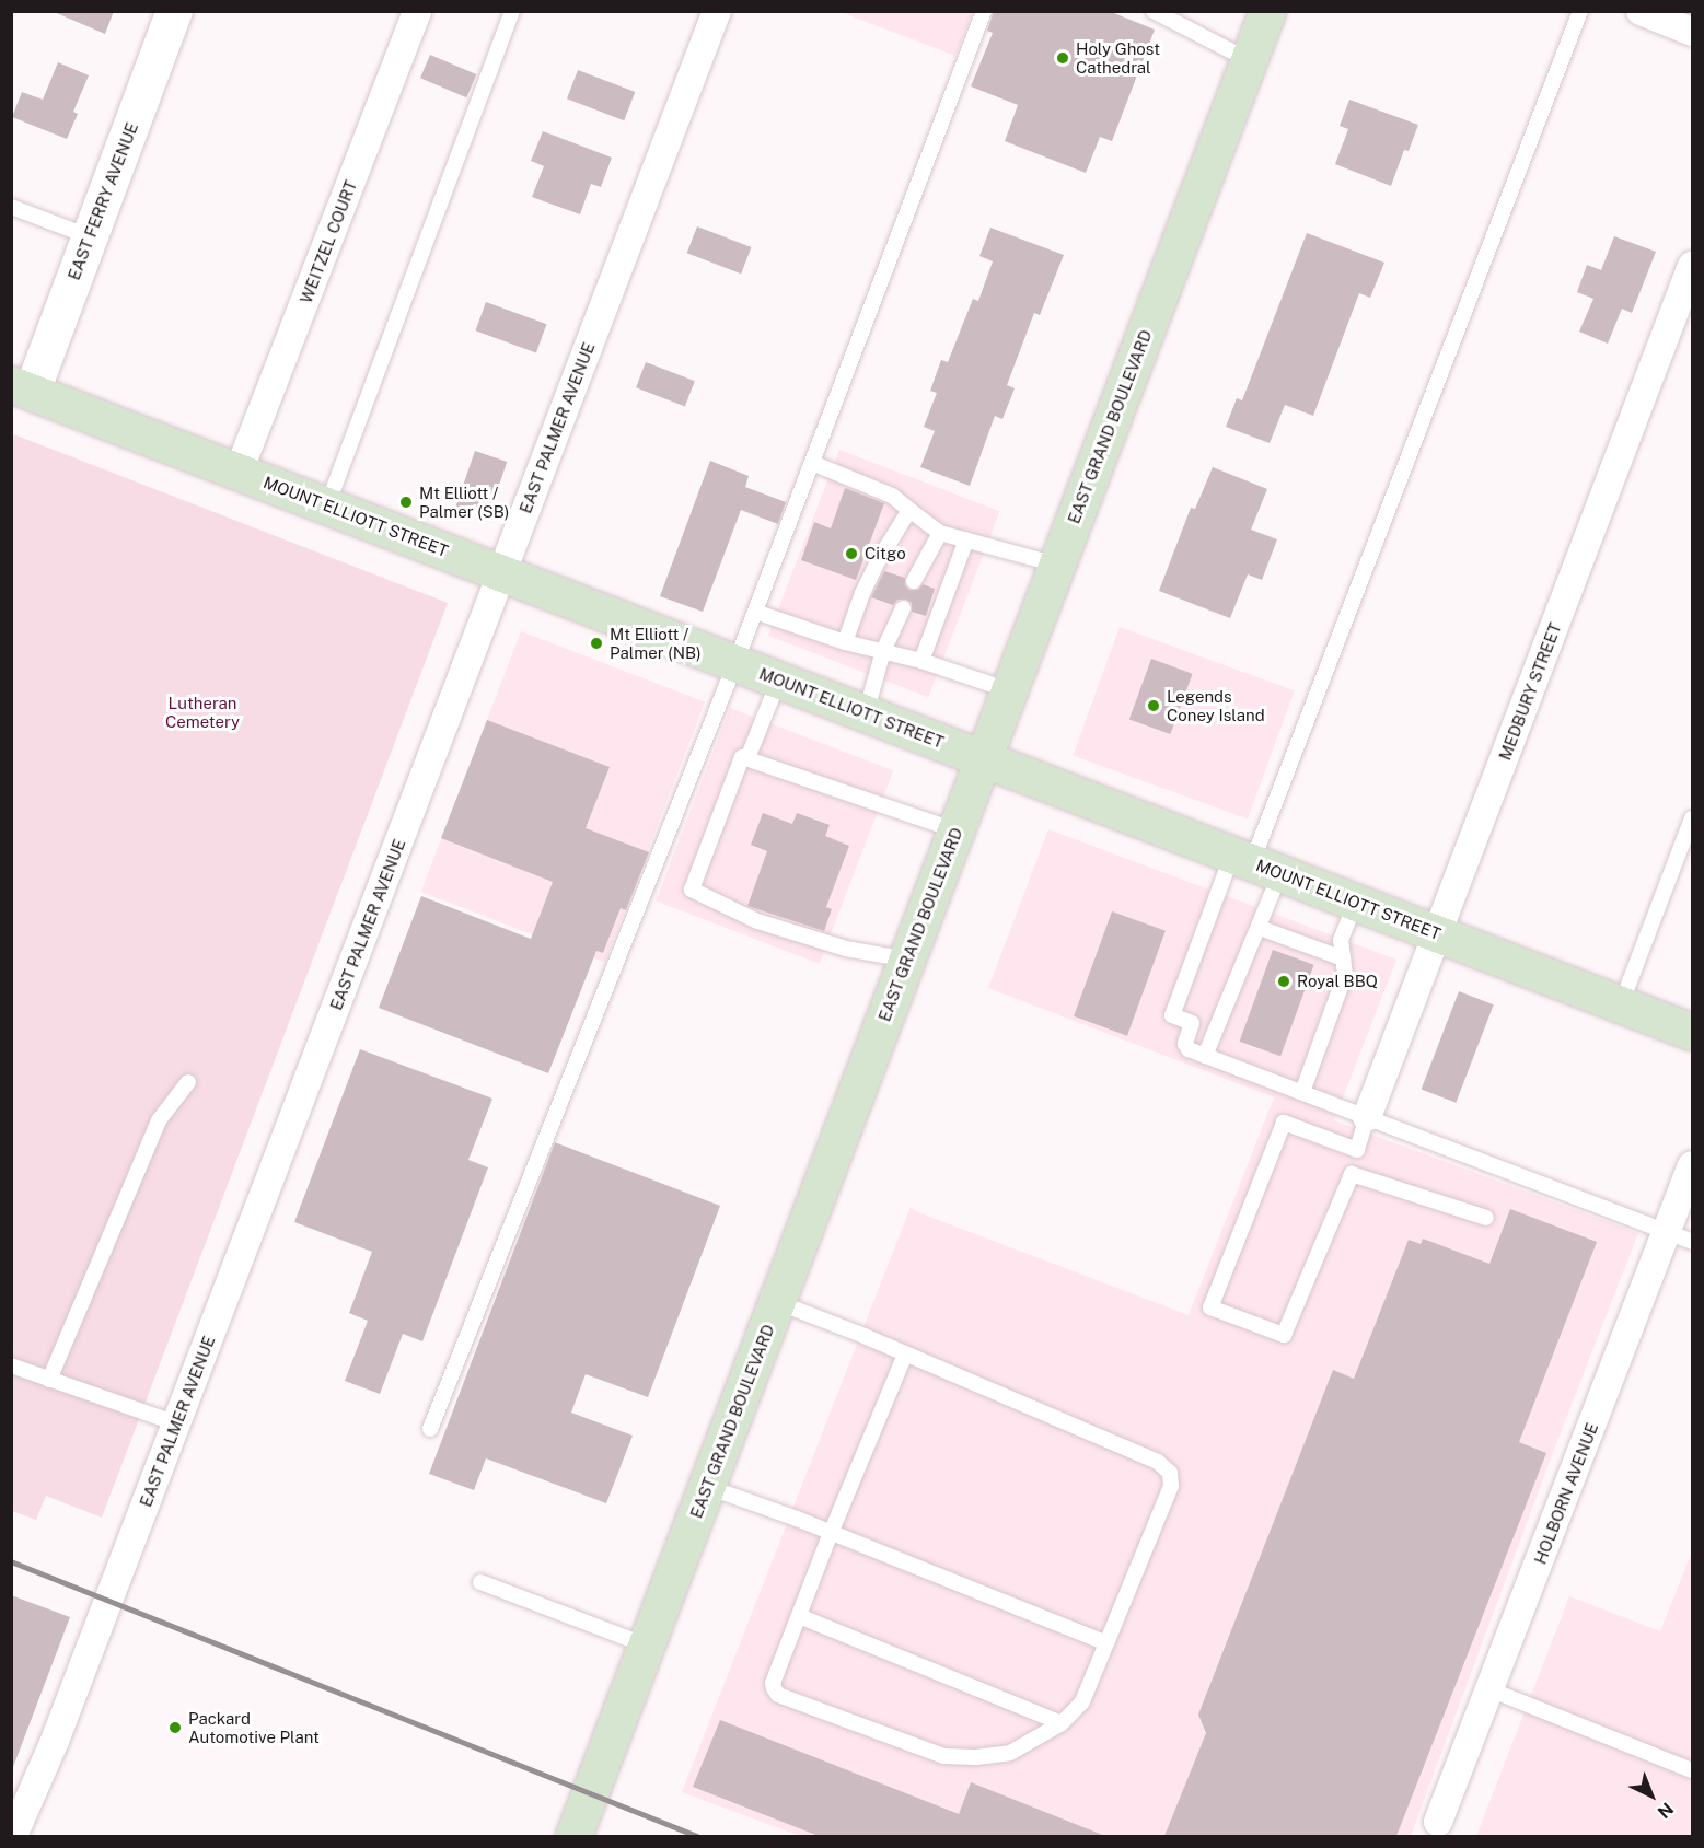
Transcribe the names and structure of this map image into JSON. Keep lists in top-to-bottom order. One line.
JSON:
{"streets":{"main road":["EAST GRAND BOULEVARD","MOUNT ELLIOTT STREET"],"street":["EAST FERRY AVENUE","WEITZEL COURT","EAST PALMER AVENUE","MEDBURY STREET","HOLBORN AVENUE"]},"crossings":[["EAST FERRY AVENUE","MOUNT ELLIOTT STREET"],["WEITZEL COURT","MOUNT ELLIOTT STREET"],["EAST GRAND BOULEVARD","MOUNT ELLIOTT STREET"],["EAST PALMER AVENUE","MOUNT ELLIOTT STREET"],["MOUNT ELLIOTT STREET","MEDBURY STREET"]],"parks":["Lutheran Cemetery"],"places":["Holy Ghost Cathedral","Mt Elliott / Palmer (SB)","Citgo","Mt Elliott / Palmer (NB)","Legends Coney Island","Royal BBQ","Packard Automotive Plant"],"north":"bottom right"}
